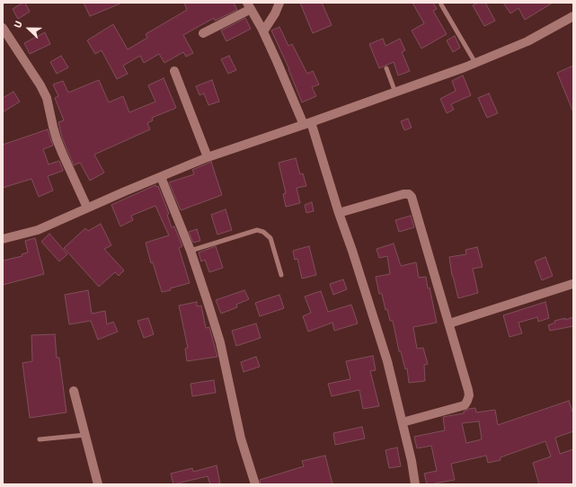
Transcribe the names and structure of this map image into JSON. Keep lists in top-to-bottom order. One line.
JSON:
{"north":"left"}
